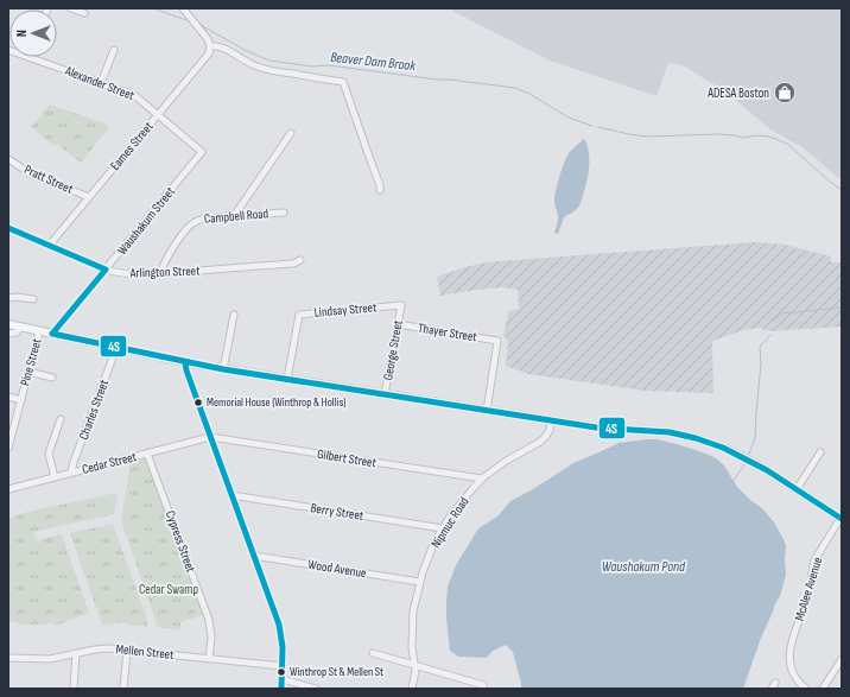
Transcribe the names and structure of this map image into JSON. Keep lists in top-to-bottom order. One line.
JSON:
{"streets":{"street":["Alexander Street","Eames Street","Pratt Street","Campbell Road","Waushakum Street","Arlington Street","Lindsay Street","Thayer Street","George Street","Pine Street","Charles Street","Gilbert Street","Cedar Street","Berry Street","Nipmuc Road","Cypress Street","Wood Avenue","McAlee Avenue","Mellen Street"]},"crossings":[["Alexander Street","Eames Street"],["Alexander Street","Waushakum Street"],["Eames Street","Pratt Street"],["Eames Street","Arlington Street"],["Campbell Road","Arlington Street"],["Waushakum Street","Arlington Street"],["Lindsay Street","George Street"],["Thayer Street","George Street"],["Charles Street","Cedar Street"],["Gilbert Street","Cedar Street"],["Gilbert Street","Nipmuc Road"],["Cedar Street","Cypress Street"],["Berry Street","Nipmuc Road"],["Nipmuc Road","Wood Avenue"],["Cypress Street","Mellen Street"]],"water":["Beaver Dam Brook","Waushakum Pond"],"parks":["Cedar Swamp"],"places":{"shop":["ADESA Boston"],"other":["Memorial House (Winthrop & Hollis)","Winthrop St & Mellen St"]},"lines":["transit line 4S"],"north":"left"}
